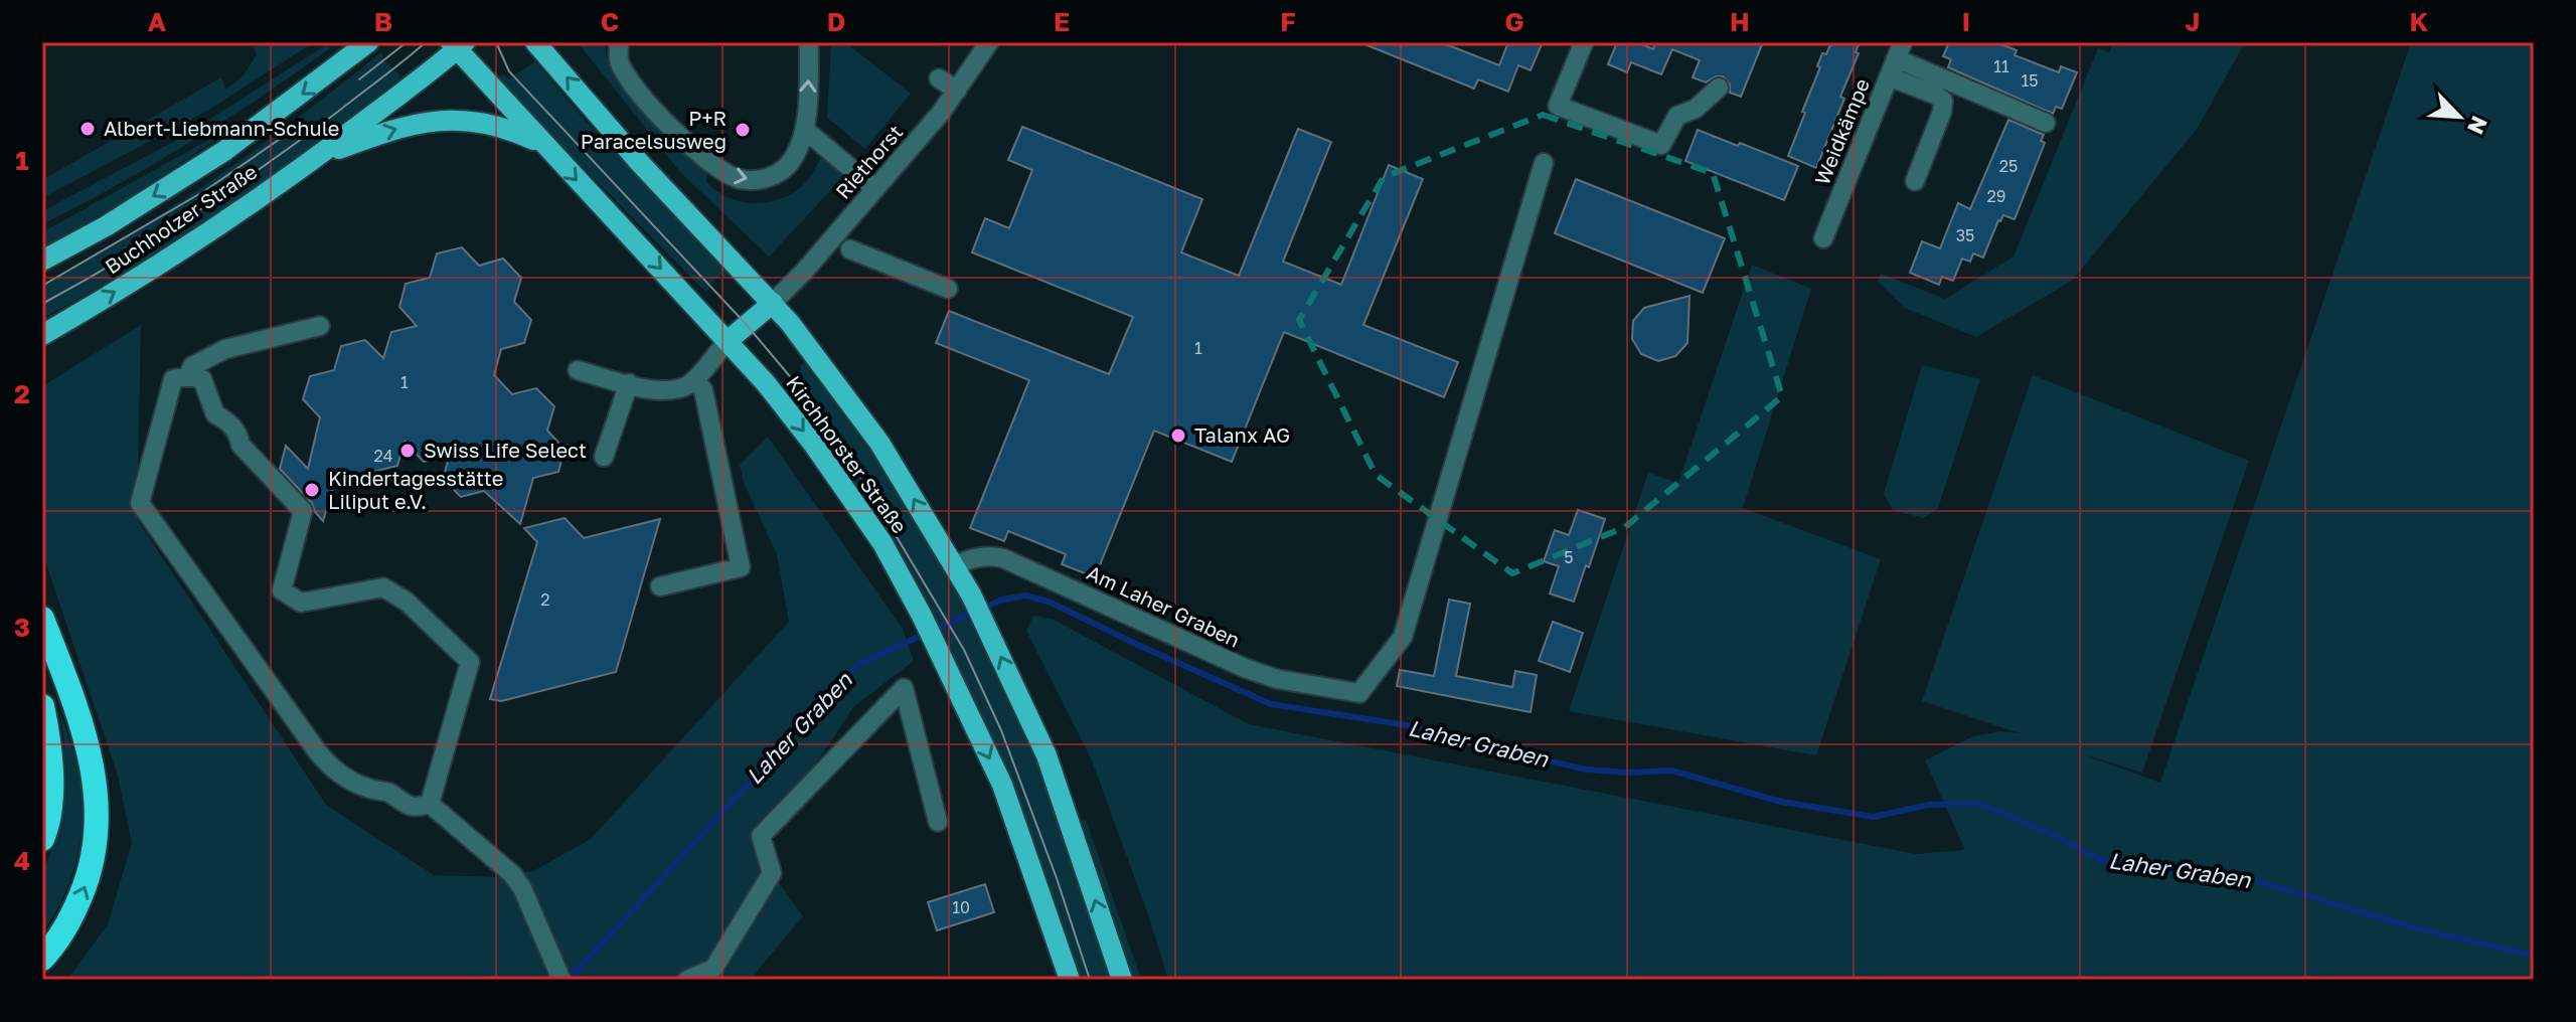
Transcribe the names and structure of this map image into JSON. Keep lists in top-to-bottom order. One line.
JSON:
{"streets":{"main road":["Buchholzer Straße","Kirchhorster Straße"],"street":["Weidkämpe","Riethorst","Am Laher Graben"]},"crossings":[["Riethorst","Kirchhorster Straße"],["Buchholzer Straße","Kirchhorster Straße"],["Kirchhorster Straße","Am Laher Graben"]],"water":["Laher Graben"],"places":["Albert-Liebmann-Schule","P+R Paracelsusweg","Talanx AG","Swiss Life Select","Kindertagesstätte Liliput e.V."],"house_numbers":["11","15","25","29","35","1","1","24","5","2","10"],"north":"bottom right","grid":{"columns":["A","B","C","D","E","F","G","H","I","J","K"],"rows":["1","2","3","4"]}}
